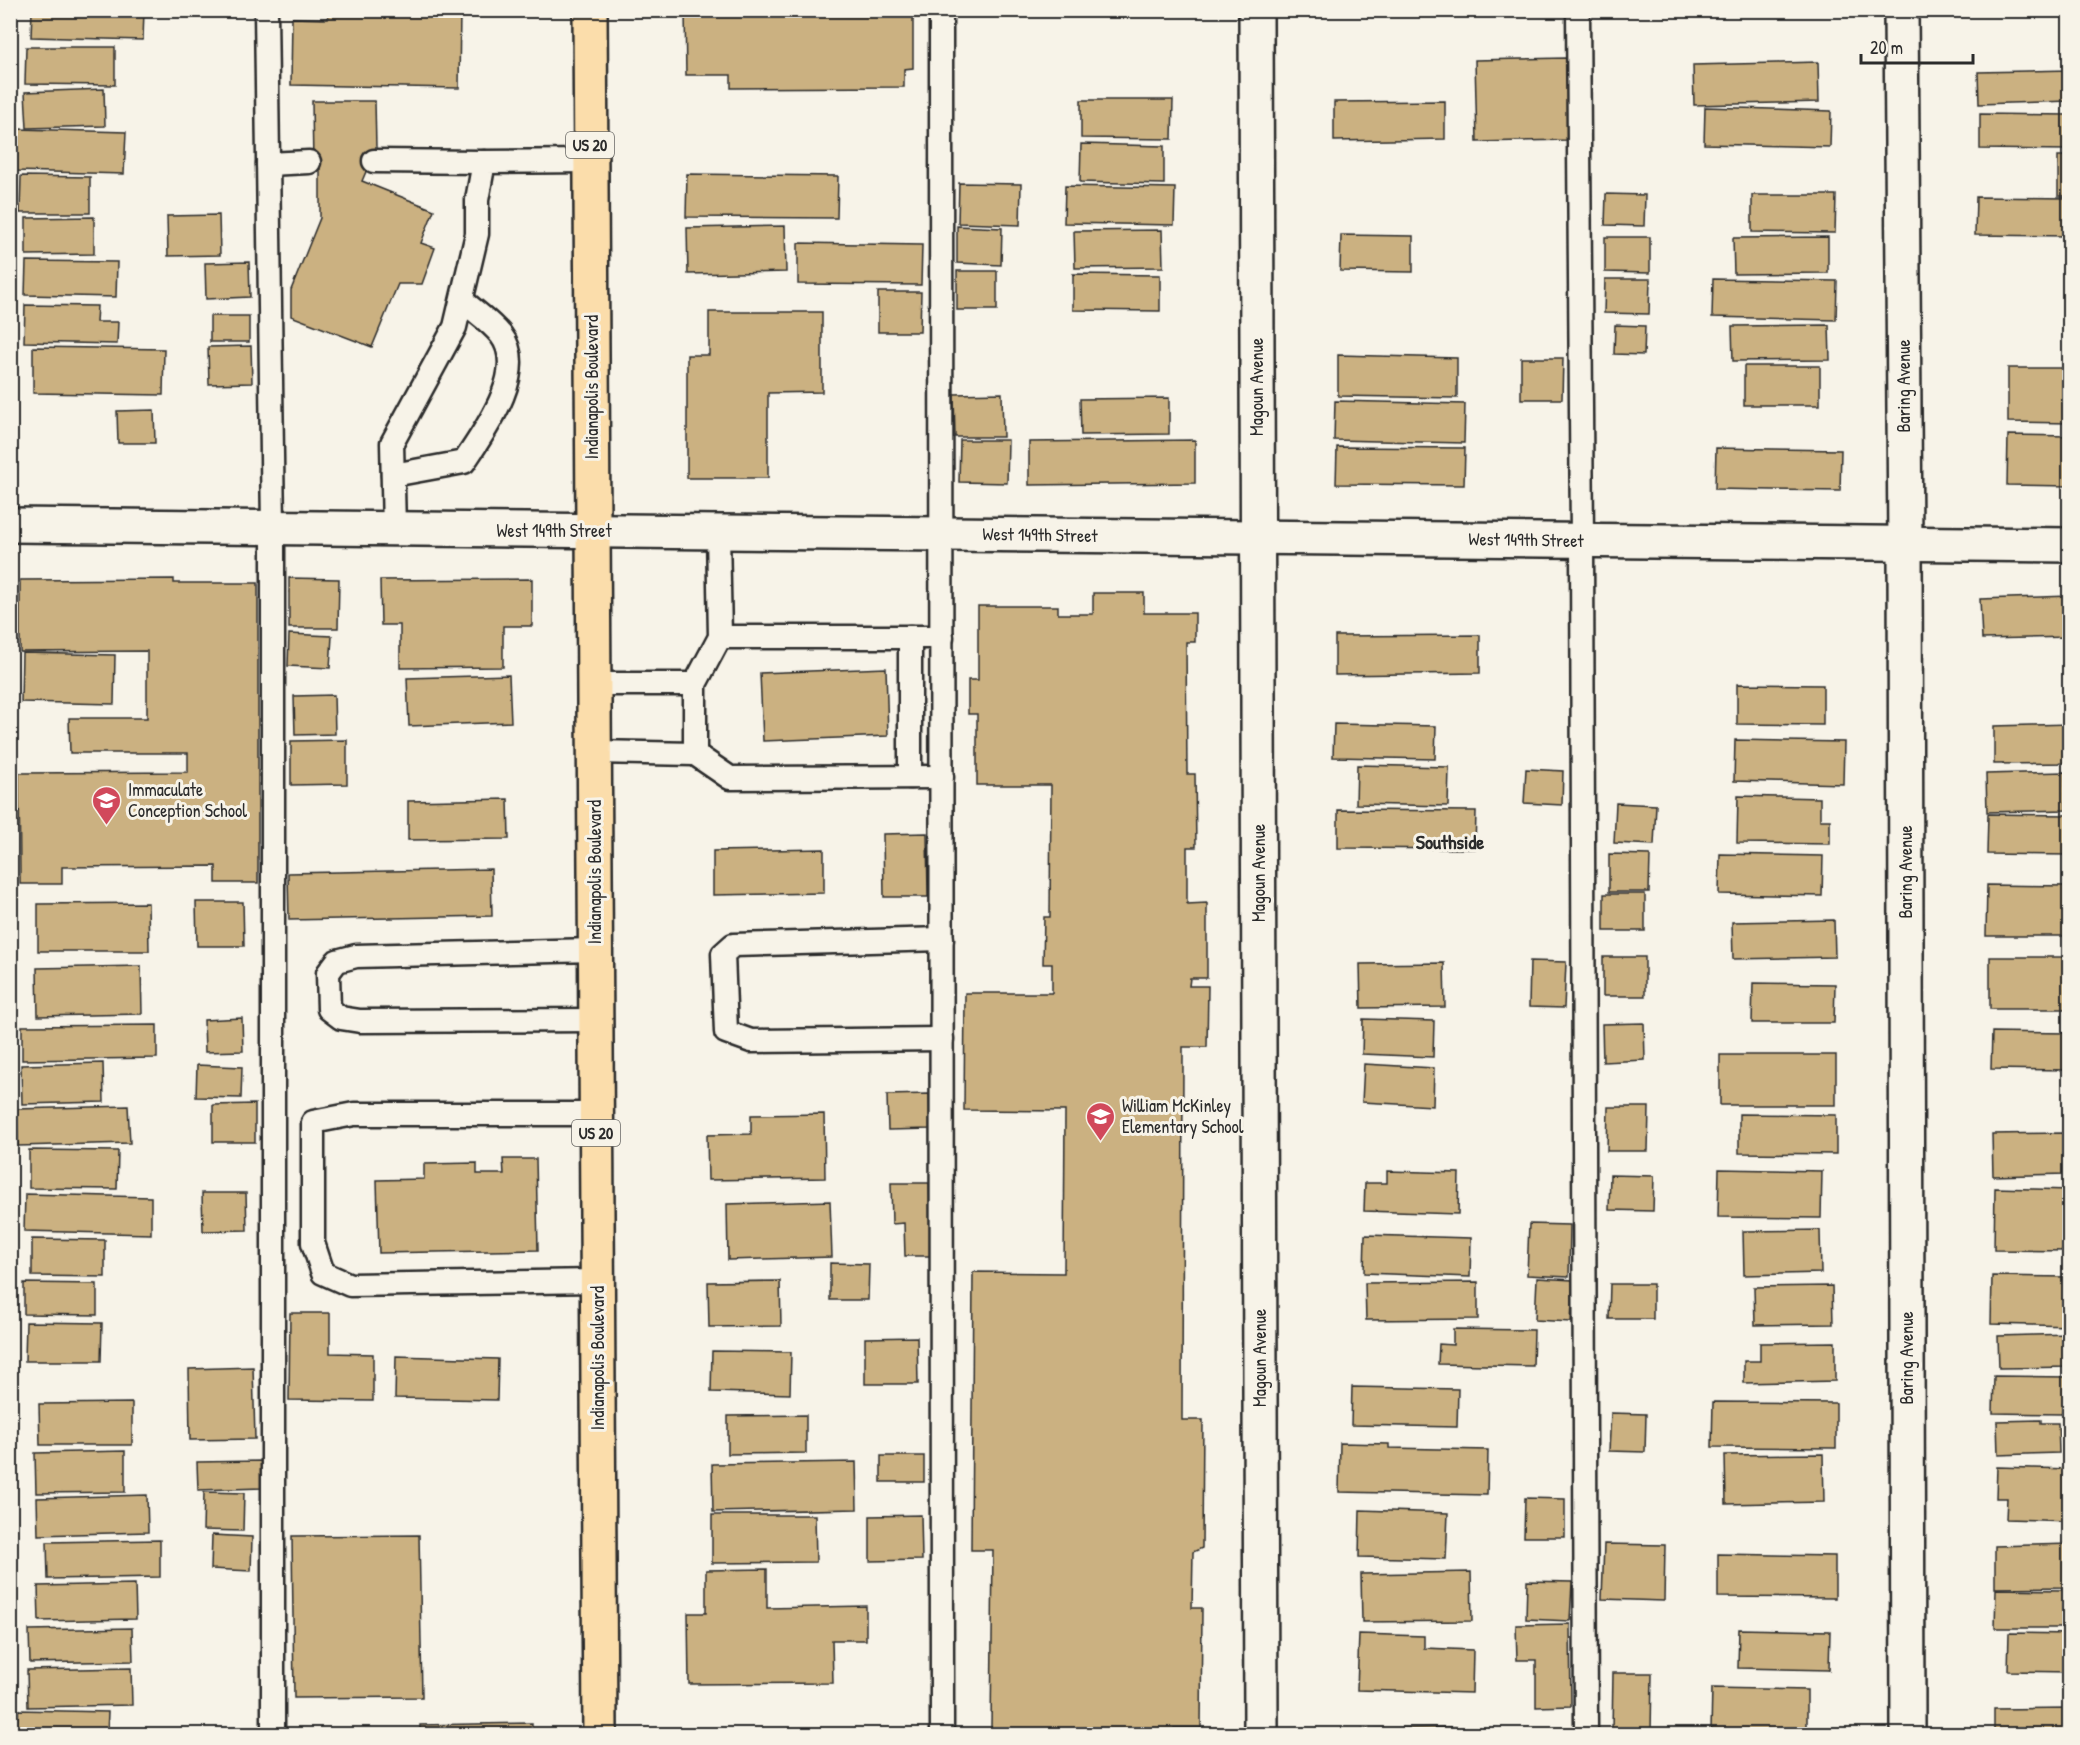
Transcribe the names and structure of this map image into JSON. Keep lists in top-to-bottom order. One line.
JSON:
{"streets":{"main road":["US 20","Indianapolis Boulevard"],"street":["Baring Avenue","Magoun Avenue","West 149th Street"]},"crossings":[["Baring Avenue","West 149th Street"],["Indianapolis Boulevard","West 149th Street"],["Magoun Avenue","West 149th Street"]],"districts":["Southside"],"places":{"school or university":["Immaculate Conception School","William McKinley Elementary School"]},"scale_bar":"20 m"}
